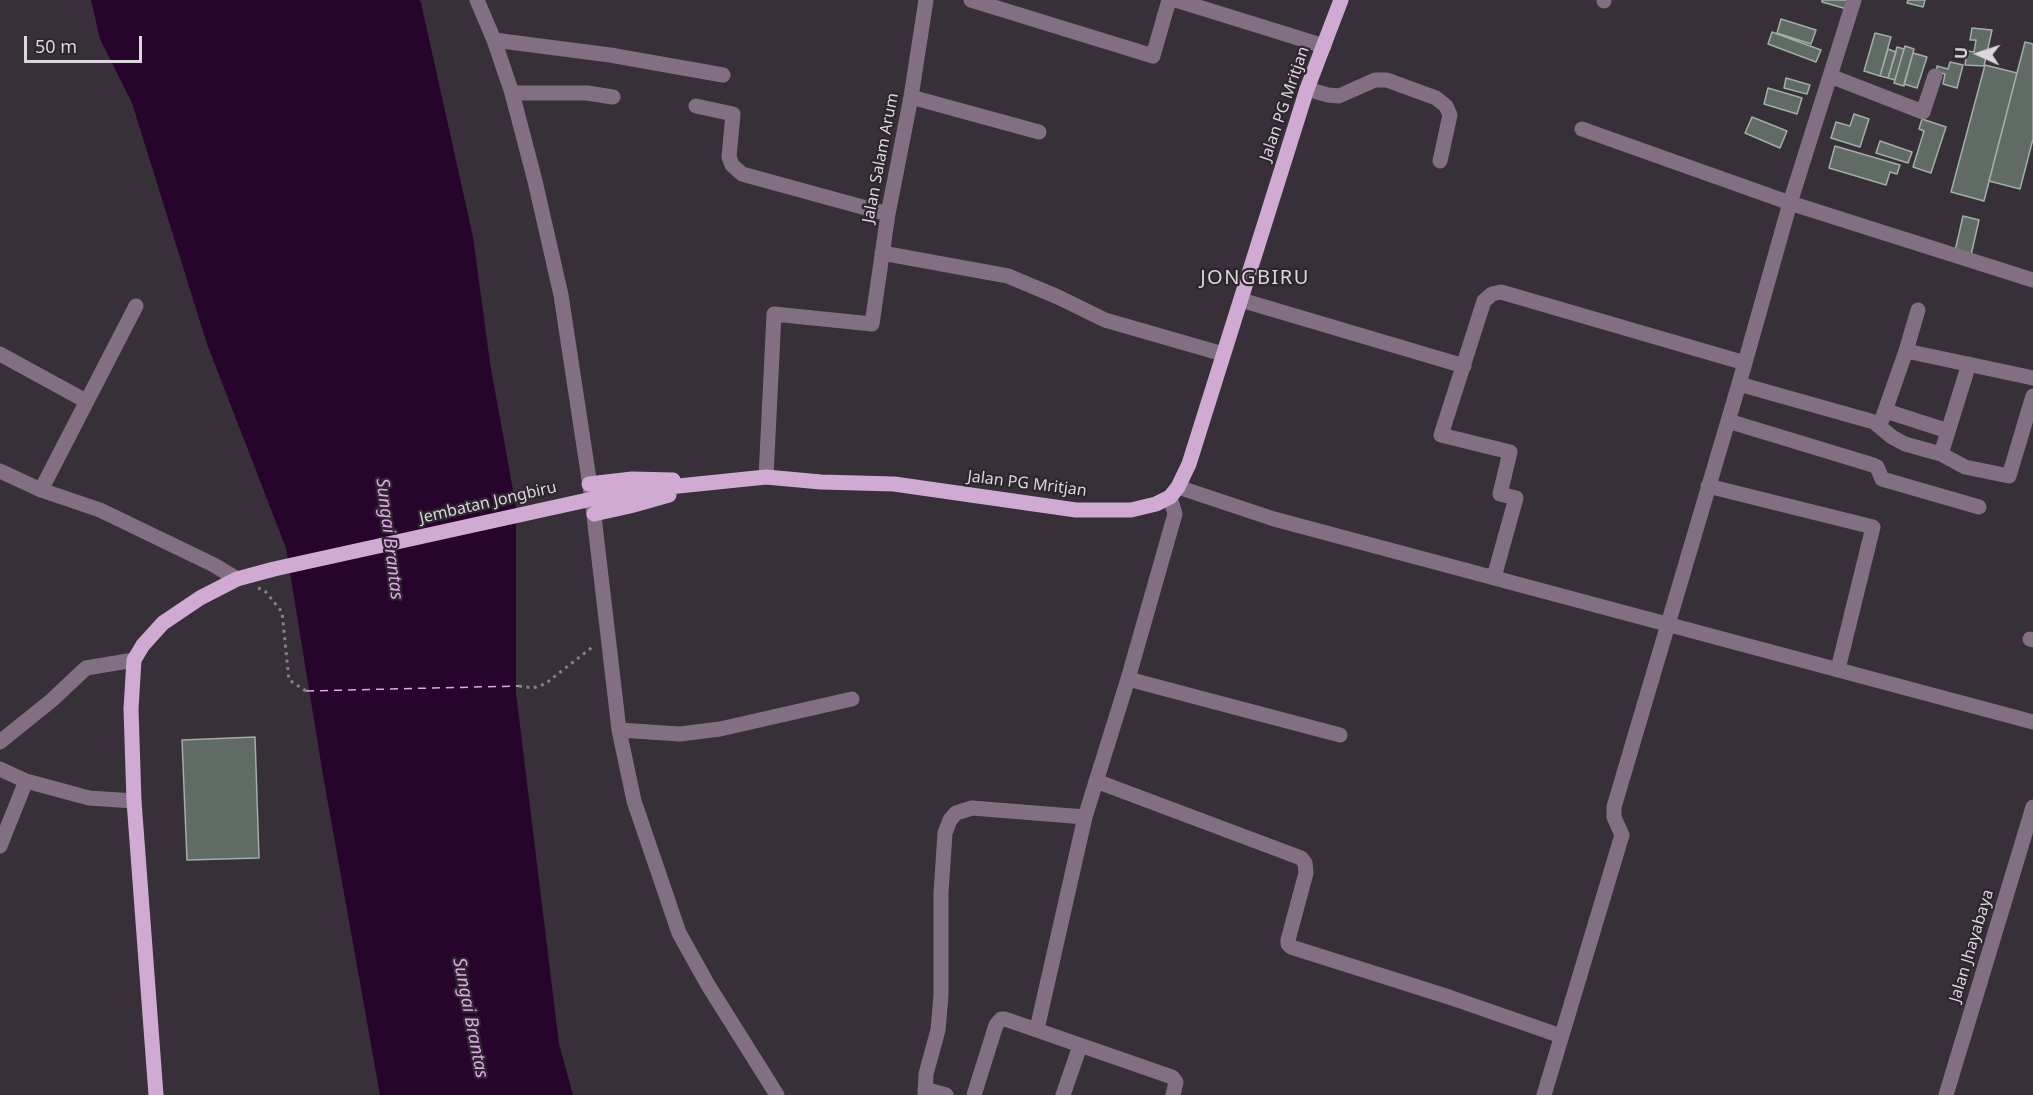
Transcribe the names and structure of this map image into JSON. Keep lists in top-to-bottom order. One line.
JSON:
{"streets":{"main road":["Jalan PG Mritjan","Jembatan Jongbiru"],"street":["Jalan Salam Arum","Jalan Jhayabaya"]},"crossings":[["Jalan PG Mritjan","Jalan Salam Arum"],["Jalan PG Mritjan","Jembatan Jongbiru"]],"districts":["JONGBIRU"],"water":["Sungai Brantas"],"scale_bar":"50 m","north":"left"}
